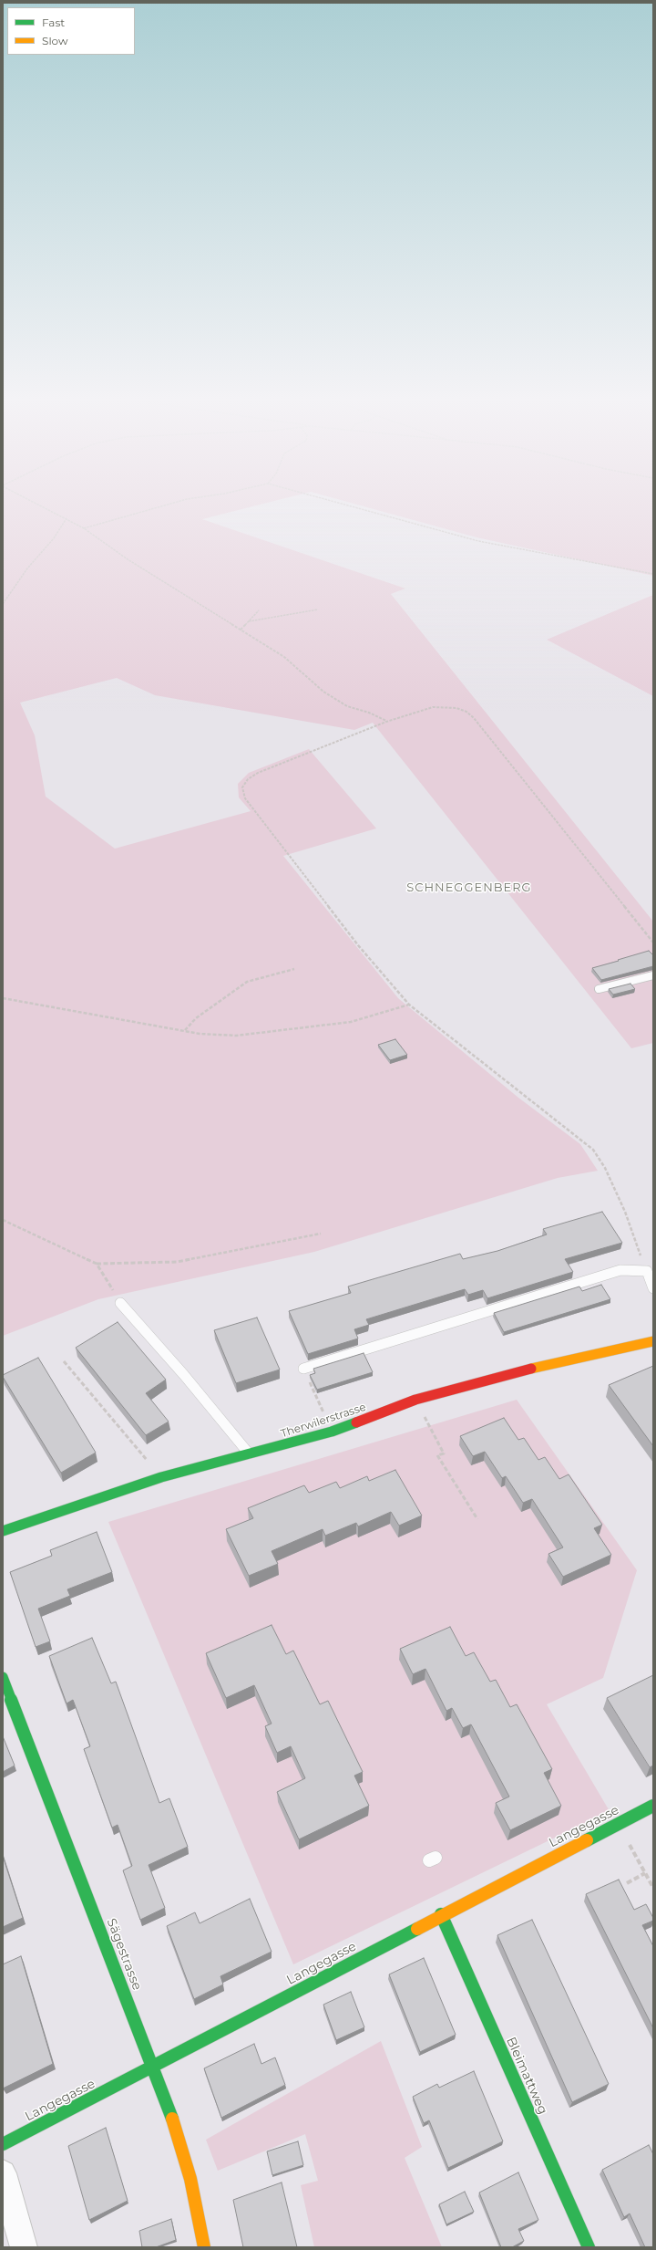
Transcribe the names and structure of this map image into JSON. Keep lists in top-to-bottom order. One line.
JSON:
{"streets":{"street":["Therwilerstrasse","Langegasse","Sägestrasse","Bleimattweg"]},"crossings":[["Langegasse","Sägestrasse"],["Langegasse","Bleimattweg"]],"districts":["SCHNEGGENBERG"],"legend":["Fast","Slow"]}
